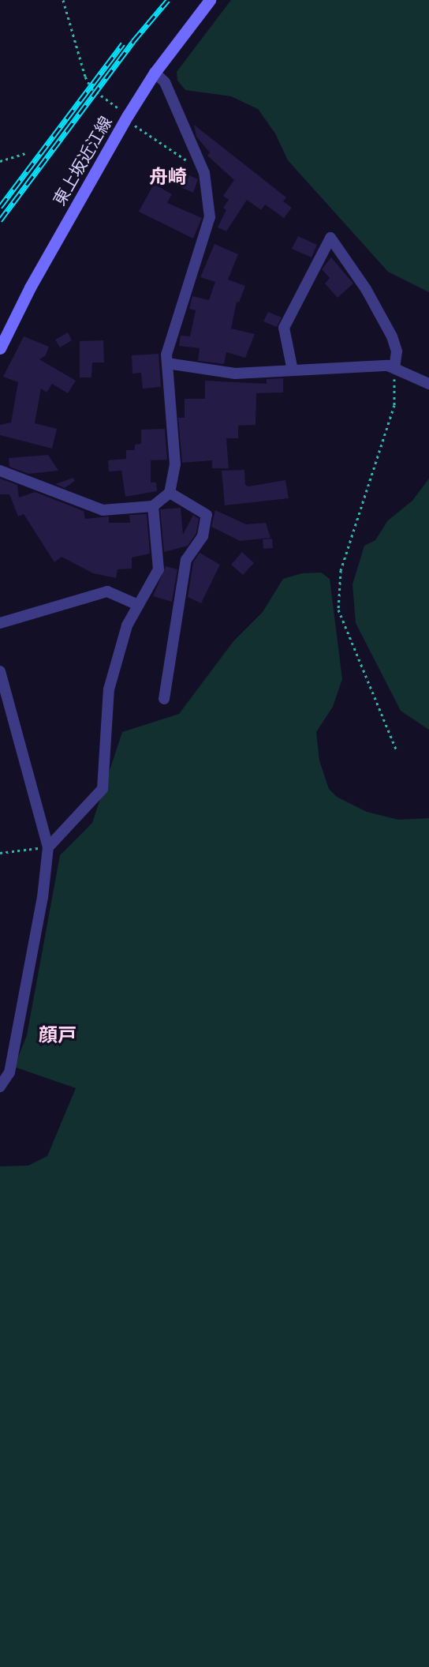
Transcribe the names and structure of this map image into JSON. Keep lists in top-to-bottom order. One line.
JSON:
{"streets":{"main road":["東上坂近江線"]},"districts":["舟崎","顔戸"]}
